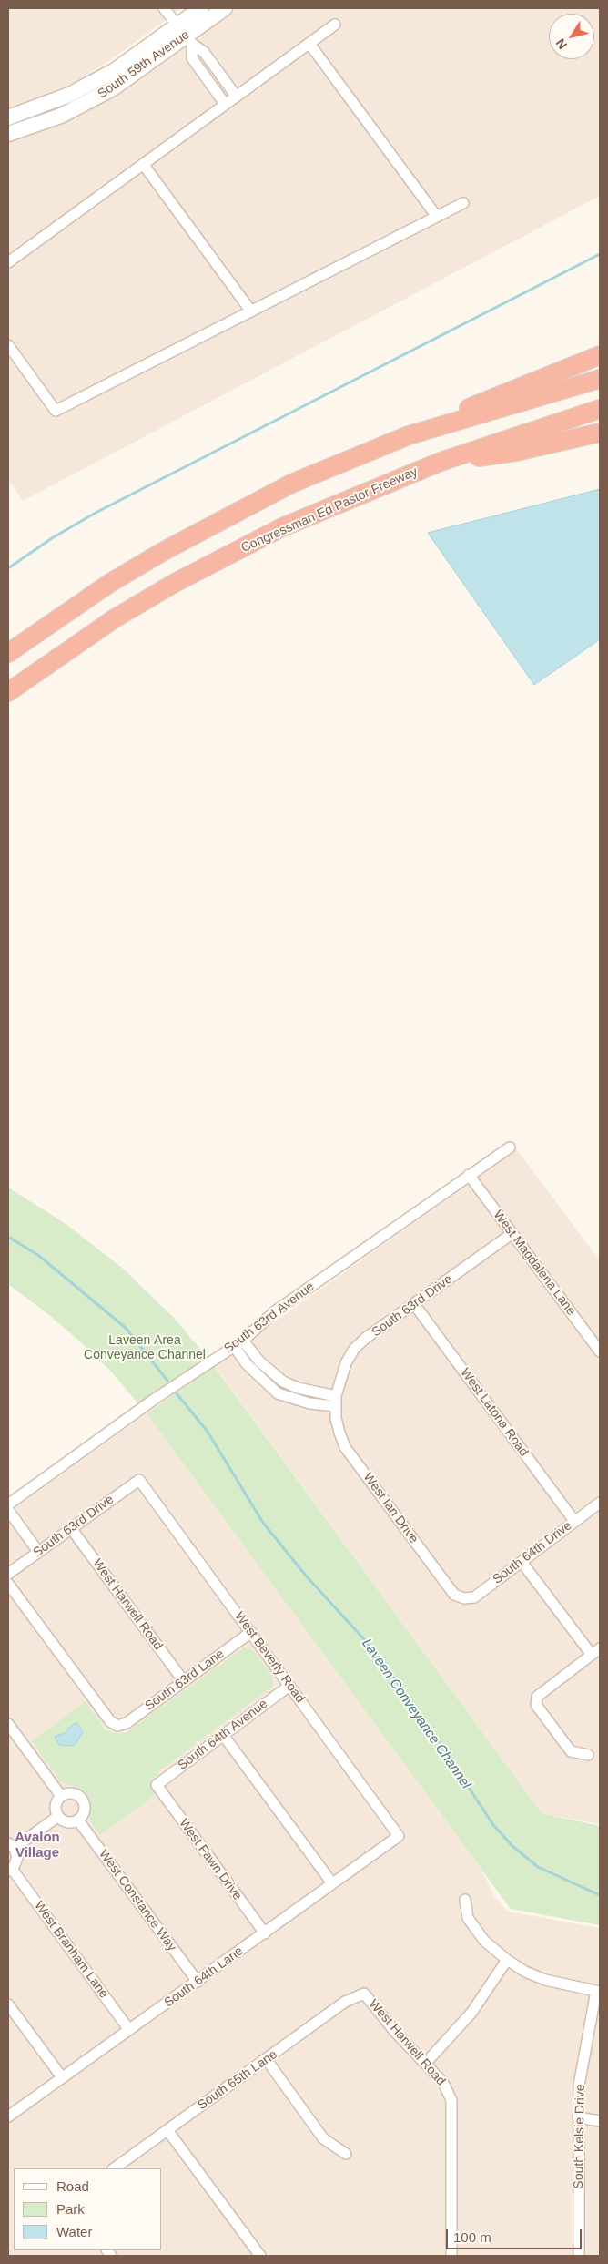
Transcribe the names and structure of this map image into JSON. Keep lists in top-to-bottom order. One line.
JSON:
{"streets":{"highway":["Congressman Ed Pastor Freeway"],"main road":["South 59th Avenue"],"street":["West Magdalena Lane","South 63rd Drive","South 63rd Avenue","West Latona Road","West Ian Drive","South 64th Drive","West Harwell Road","West Beverly Road","South 63rd Lane","South 64th Avenue","West Fawn Drive","West Constance Way","West Branham Lane","South 64th Lane","South 65th Lane","South Kelsie Drive"]},"crossings":[["West Magdalena Lane","South 63rd Drive"],["West Magdalena Lane","South 63rd Avenue"],["South 63rd Drive","West Latona Road"],["South 63rd Drive","West Ian Drive"],["South 63rd Drive","West Harwell Road"],["South 63rd Drive","West Beverly Road"],["West Latona Road","South 64th Drive"],["West Ian Drive","South 64th Drive"],["West Harwell Road","South 63rd Lane"],["West Harwell Road","South 65th Lane"],["West Beverly Road","South 63rd Lane"],["West Beverly Road","South 64th Avenue"],["West Beverly Road","South 64th Lane"],["South 64th Avenue","West Fawn Drive"],["West Fawn Drive","South 64th Lane"],["West Constance Way","South 64th Lane"],["West Branham Lane","South 64th Lane"]],"districts":["Avalon Village"],"water":["Laveen Conveyance Channel"],"parks":["Laveen Area Conveyance Channel"],"legend":["Road","Park","Water"],"scale_bar":"100 m","north":"bottom left"}
